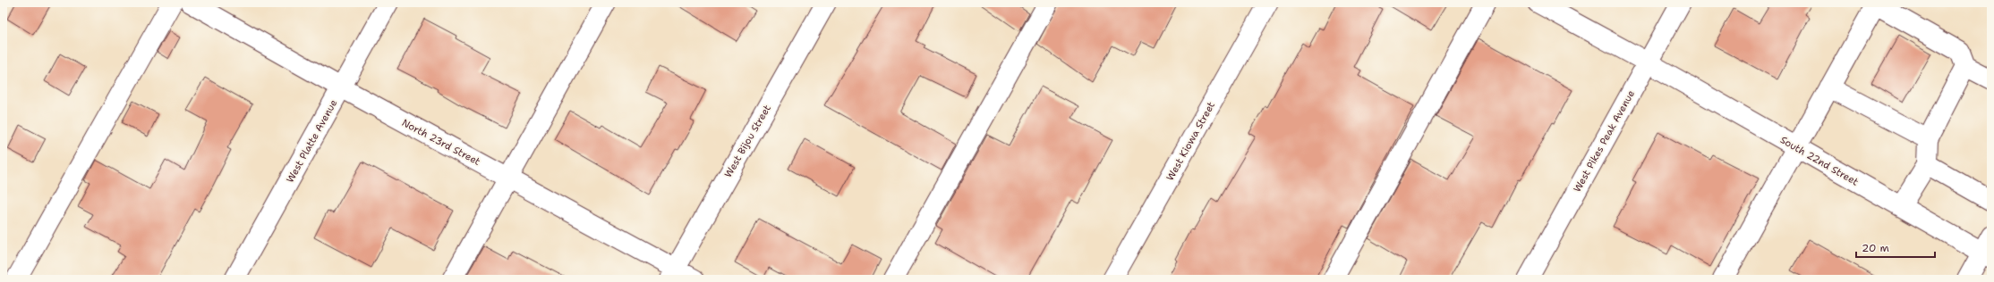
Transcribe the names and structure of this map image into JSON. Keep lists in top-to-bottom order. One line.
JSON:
{"streets":{"street":["West Platte Avenue","West Bijou Street","West Kiowa Street","West Pikes Peak Avenue","North 23rd Street","South 22nd Street"]},"crossings":[["West Platte Avenue","North 23rd Street"],["West Bijou Street","North 23rd Street"],["West Pikes Peak Avenue","South 22nd Street"]],"scale_bar":"20 m"}
